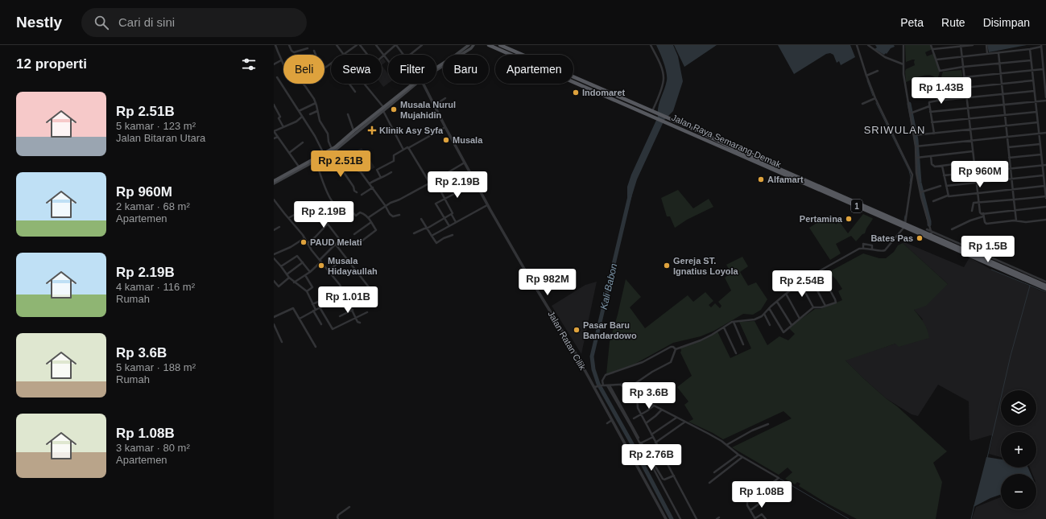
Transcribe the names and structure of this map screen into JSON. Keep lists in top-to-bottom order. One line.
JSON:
{"streets":{"highway":["Jalan Raya Semarang-Demak","1"],"street":["Jalan Ratan Cilik"]},"districts":["SRIWULAN"],"water":["Kali Babon"],"places":{"other":["Indomaret","Musala Nurul Mujahidin","Musala","Alfamart","Pertamina","Bates Pas","PAUD Melati","Musala Hidayaullah","Gereja ST. Ignatius Loyola","Pasar Baru Bandardowo"],"health":["Klinik Asy Syfa"]},"page":{"header":"Nestly","search":"Cari di sini","nav":["Peta","Rute","Disimpan"],"heading":"12 properti","chip":["Beli","Sewa","Filter","Baru","Apartemen"],"price":["Rp 1.43B","Rp 2.51B","Rp 960M","Rp 2.19B","Rp 2.19B","Rp 1.5B","Rp 982M","Rp 2.54B","Rp 1.01B","Rp 3.6B","Rp 2.76B","Rp 1.08B"],"list":[{"name":"Rp 2.51B","note":"5 kamar · 123 m² · Jalan Bitaran Utara"},{"name":"Rp 960M","note":"2 kamar · 68 m² · Apartemen"},{"name":"Rp 2.19B","note":"4 kamar · 116 m² · Rumah"},{"name":"Rp 3.6B","note":"5 kamar · 188 m² · Rumah"},{"name":"Rp 1.08B","note":"3 kamar · 80 m² · Apartemen"}],"map_buttons":["+","−"]}}
